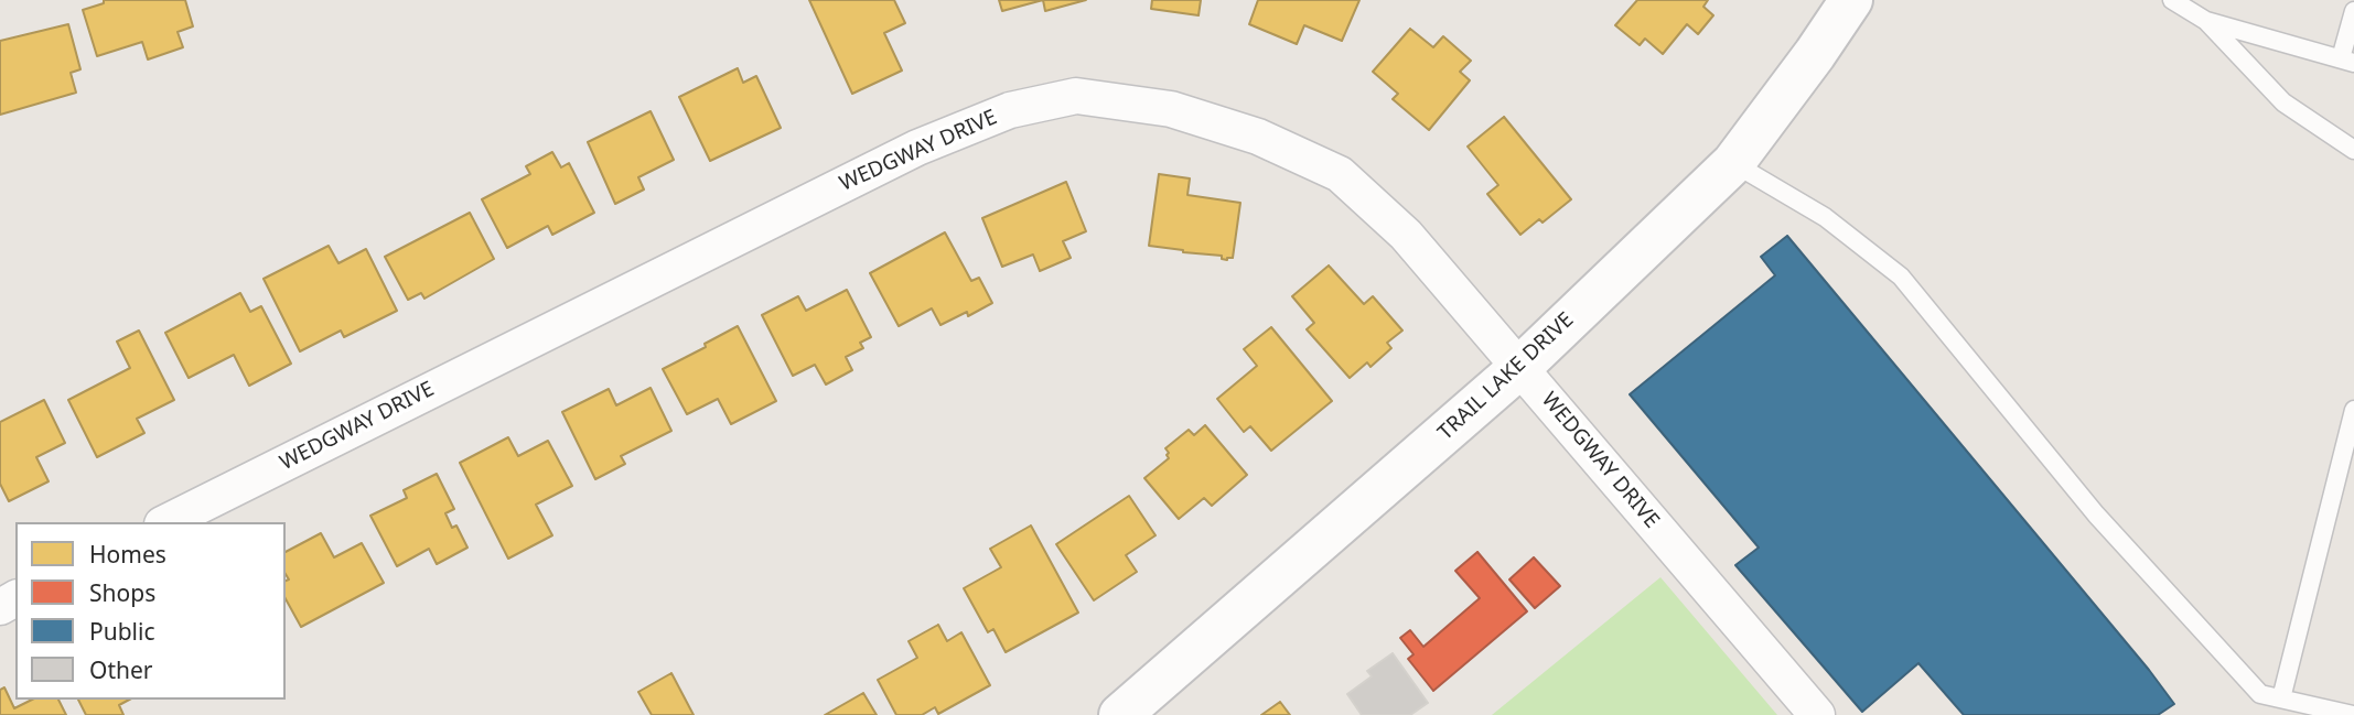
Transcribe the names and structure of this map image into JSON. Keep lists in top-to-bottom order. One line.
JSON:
{"streets":{"street":["WEDGWAY DRIVE","TRAIL LAKE DRIVE"]},"crossings":[["WEDGWAY DRIVE","TRAIL LAKE DRIVE"]],"legend":["Homes","Shops","Public","Other"]}
